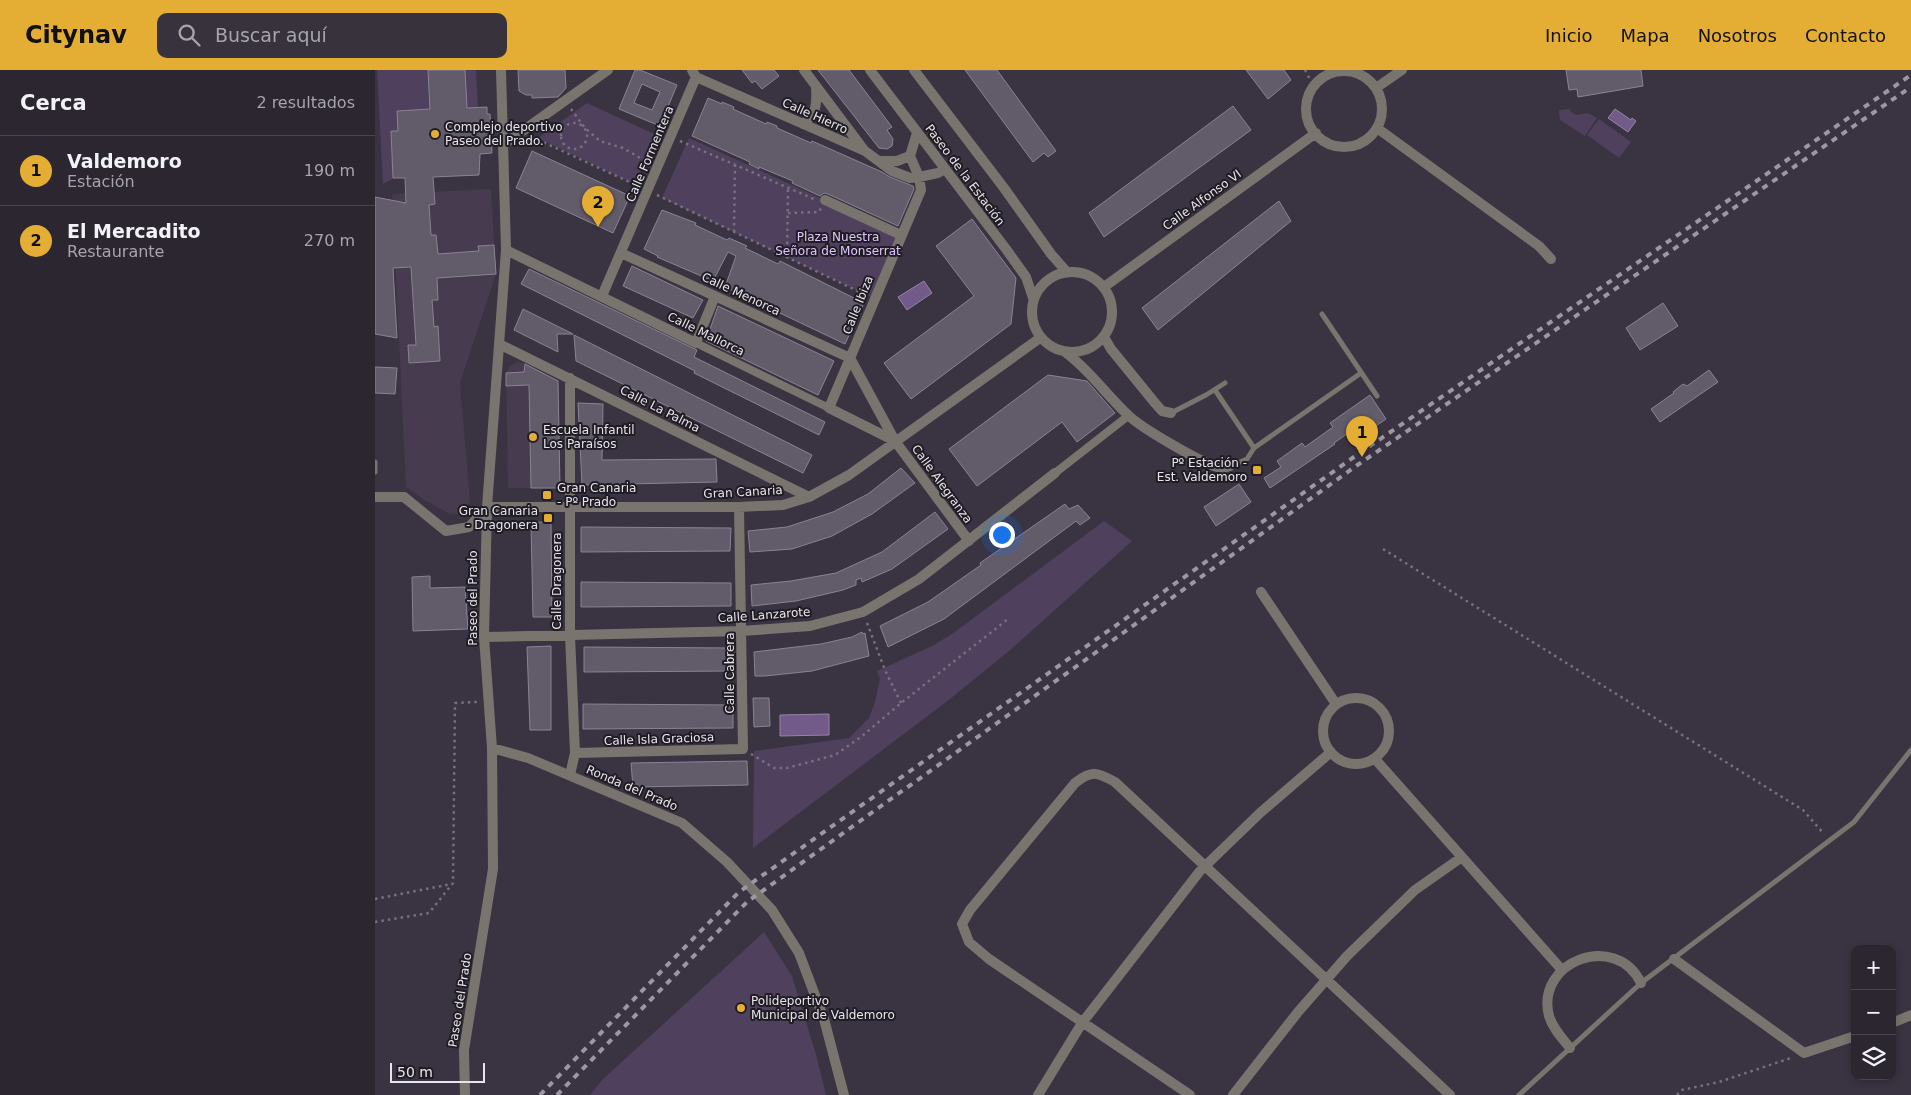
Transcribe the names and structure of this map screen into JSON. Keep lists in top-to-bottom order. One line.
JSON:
{"streets":{"street":["Calle Hierro","Calle Formentera","Paseo de la Estación","Calle Alfonso VI","Calle Menorca","Calle Ibiza","Calle Mallorca","Calle La Palma","Calle Alegranza","Gran Canaria","Calle Dragonera","Paseo del Prado","Calle Lanzarote","Calle Cabrera","Calle Isla Graciosa","Ronda del Prado"]},"crossings":[["Calle Hierro","Calle Formentera"],["Calle Hierro","Calle Ibiza"],["Calle Formentera","Calle Menorca"],["Calle Formentera","Calle Mallorca"],["Paseo de la Estación","Calle Alfonso VI"],["Paseo de la Estación","Gran Canaria"],["Calle Alfonso VI","Gran Canaria"],["Calle Menorca","Calle Ibiza"],["Calle Menorca","Calle Alegranza"],["Calle Ibiza","Calle Mallorca"],["Calle Ibiza","Calle Alegranza"],["Calle Mallorca","Calle Alegranza"],["Calle Mallorca","Gran Canaria"],["Calle Mallorca","Paseo del Prado"],["Calle La Palma","Gran Canaria"],["Calle La Palma","Calle Dragonera"],["Calle La Palma","Paseo del Prado"],["Calle Alegranza","Gran Canaria"],["Calle Alegranza","Calle Lanzarote"],["Gran Canaria","Calle Dragonera"],["Gran Canaria","Paseo del Prado"],["Gran Canaria","Calle Cabrera"],["Calle Dragonera","Calle Lanzarote"],["Calle Dragonera","Calle Isla Graciosa"],["Calle Dragonera","Ronda del Prado"],["Paseo del Prado","Calle Lanzarote"],["Paseo del Prado","Ronda del Prado"],["Calle Lanzarote","Calle Cabrera"],["Calle Cabrera","Calle Isla Graciosa"]],"parks":["Plaza Nuestra Señora de Monserrat"],"places":{"other":["Complejo deportivo Paseo del Prado.","Escuela Infantil Los Paraísos","Polideportivo Municipal de Valdemoro"],"transit":["Pº Estación - Est. Valdemoro","Gran Canaria - Pº Prado","Gran Canaria - Dragonera"]},"scale_bar":"50 m","page":{"header":"Citynav","search":"Buscar aquí","nav":["Inicio","Mapa","Nosotros","Contacto"],"heading":["Cerca","2 resultados"],"list":[{"mark":"1","name":"Valdemoro","note":"Estación","value":"190 m"},{"mark":"2","name":"El Mercadito","note":"Restaurante","value":"270 m"}],"pins":["2","1"],"map_buttons":["+","−"],"scale":"50 m"}}
